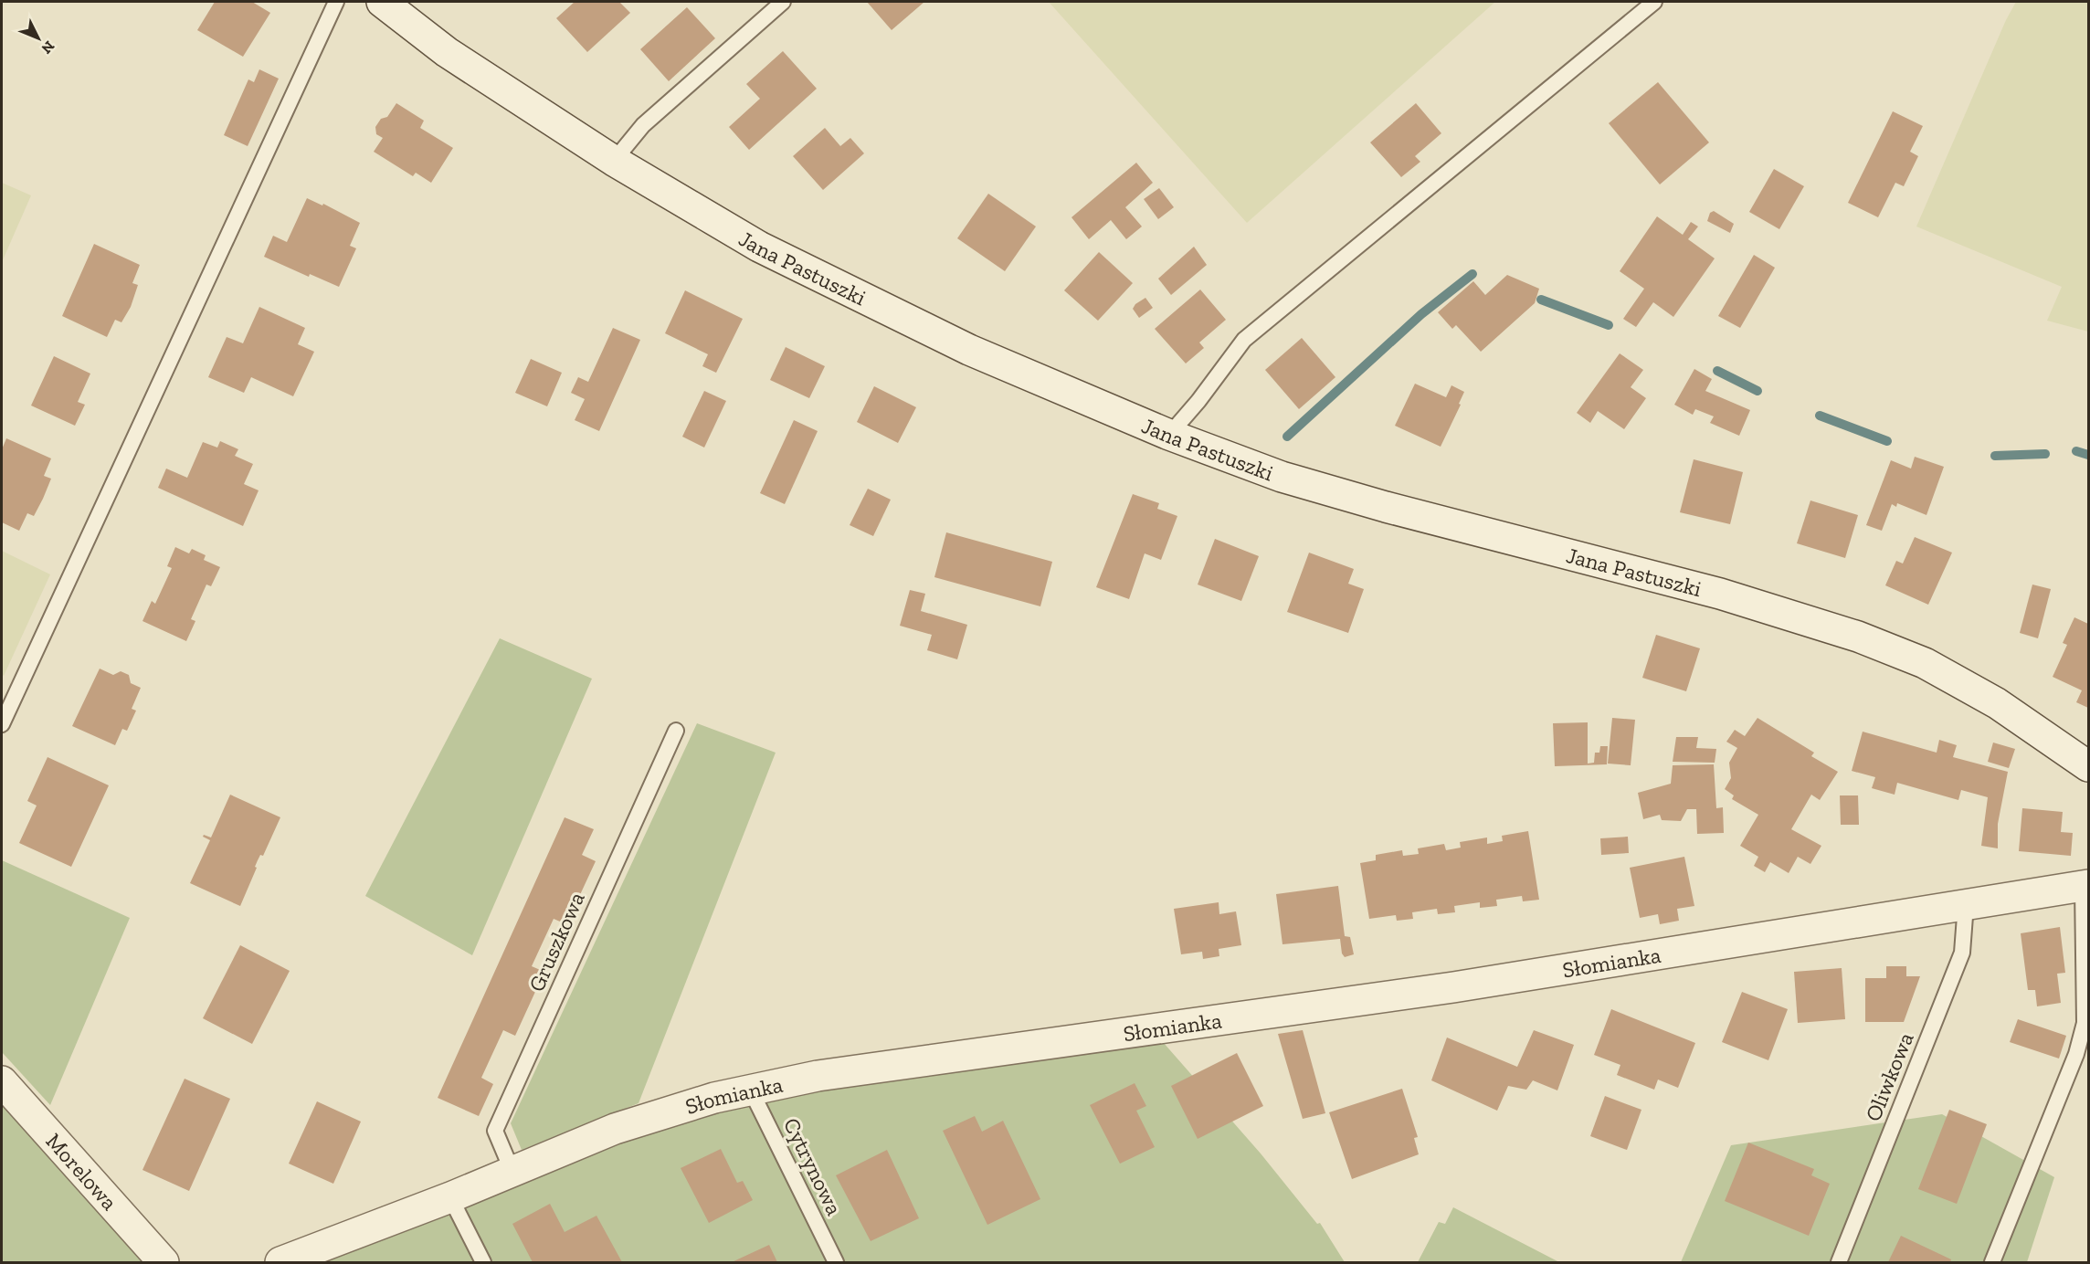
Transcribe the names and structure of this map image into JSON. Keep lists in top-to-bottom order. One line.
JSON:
{"streets":{"street":["Jana Pastuszki","Słomianka","Morelowa"],"lane":["Gruszkowa","Oliwkowa","Cytrynowa"]},"crossings":[["Gruszkowa","Słomianka"],["Słomianka","Oliwkowa"],["Słomianka","Cytrynowa"]],"north":"bottom right"}
